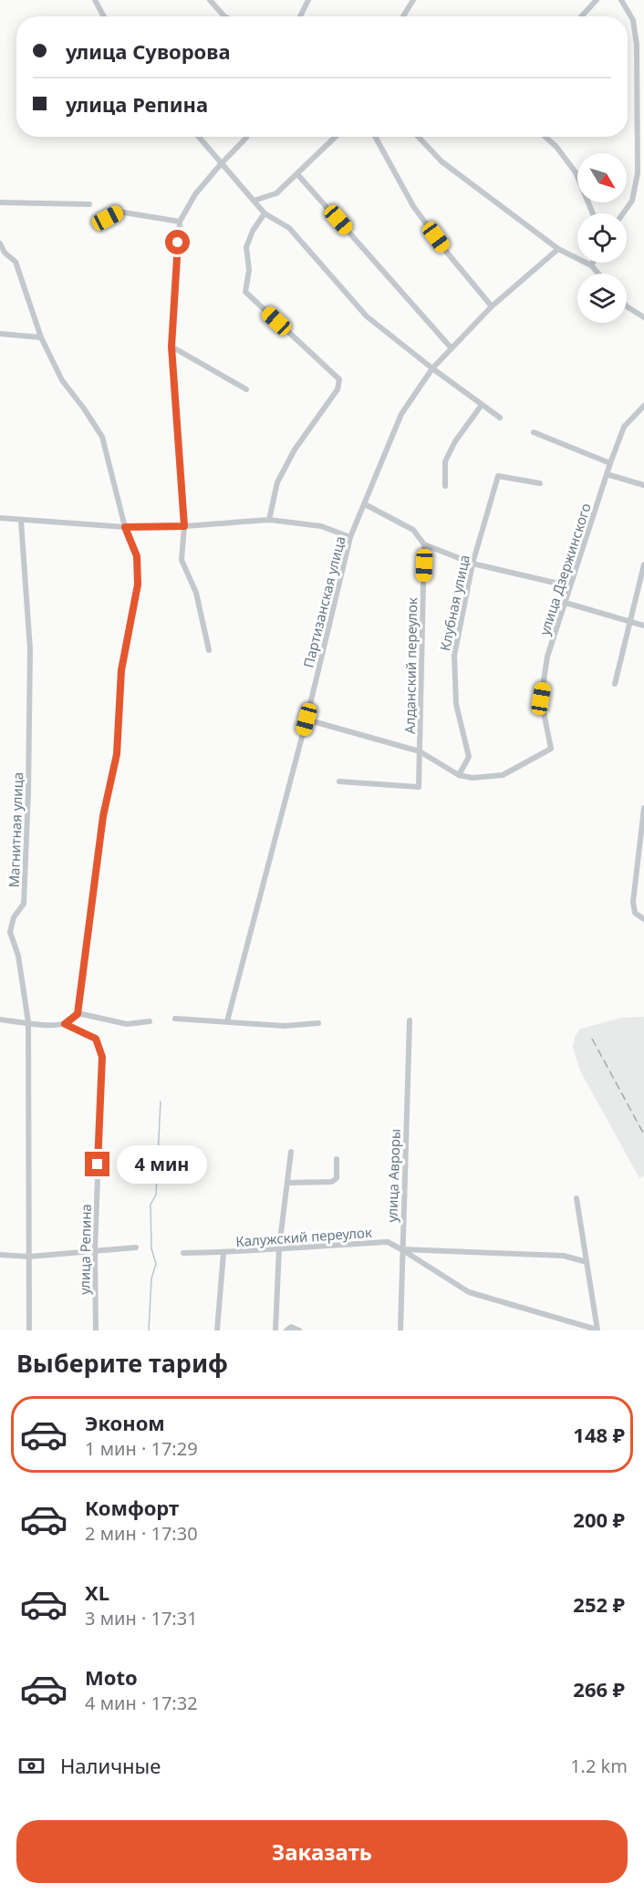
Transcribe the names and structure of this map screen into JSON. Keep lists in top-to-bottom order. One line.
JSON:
{"streets":{"street":["улица Дзержинского","Партизанская улица","Клубная улица","Алданский переулок","Магнитная улица","улица Авроры","Калужский переулок","улица Репина"]},"crossings":[["улица Дзержинского","Клубная улица"],["улица Авроры","Калужский переулок"]],"north":"bottom right","page":{"banner":["улица Суворова","улица Репина"],"bubble":"4 мин","heading":"Выберите тариф","list":[{"name":"Эконом","note":"1 мин · 17:29","value":"148 ₽"},{"name":"Комфорт","note":"2 мин · 17:30","value":"200 ₽"},{"name":"XL","note":"3 мин · 17:31","value":"252 ₽"},{"name":"Moto","note":"4 мин · 17:32","value":"266 ₽"}],"pay":["Наличные","1.2 km"],"buttons":"Заказать"}}
